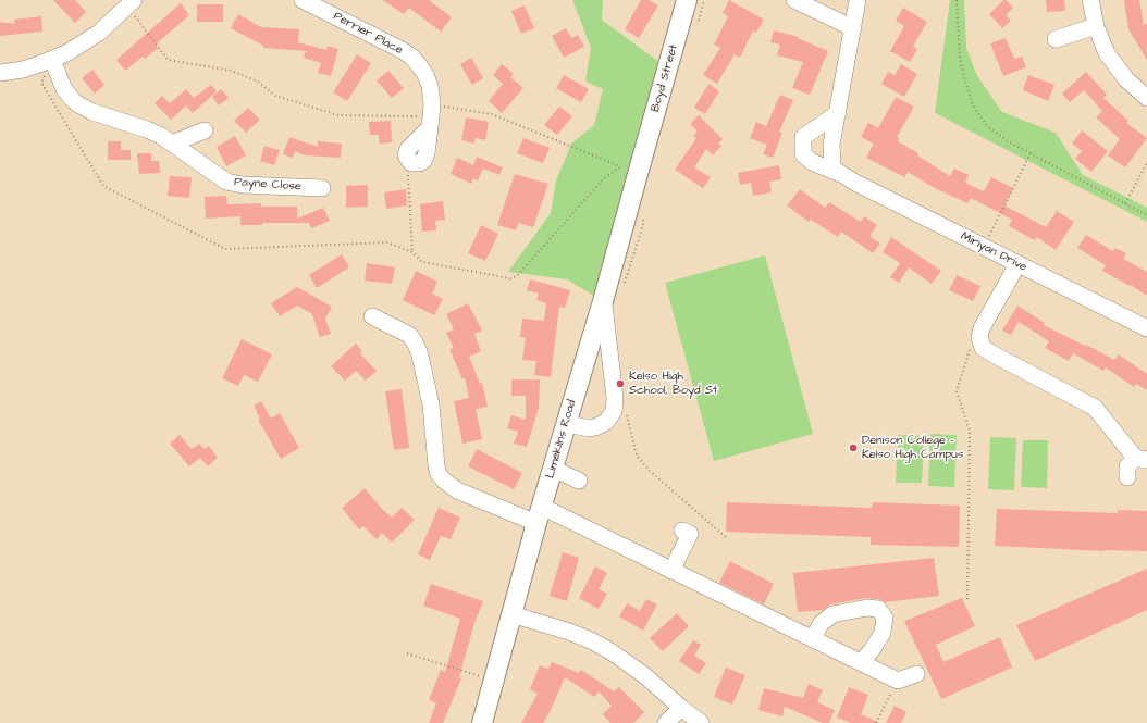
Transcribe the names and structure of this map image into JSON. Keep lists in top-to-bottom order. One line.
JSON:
{"streets":{"main road":["Boyd Street","Limekilns Road"],"street":["Perrier Place","Payne Close","Miriyan Drive"]},"crossings":[["Boyd Street","Limekilns Road"]],"places":["Kelso High School, Boyd St","Denison College - Kelso High Campus"]}
